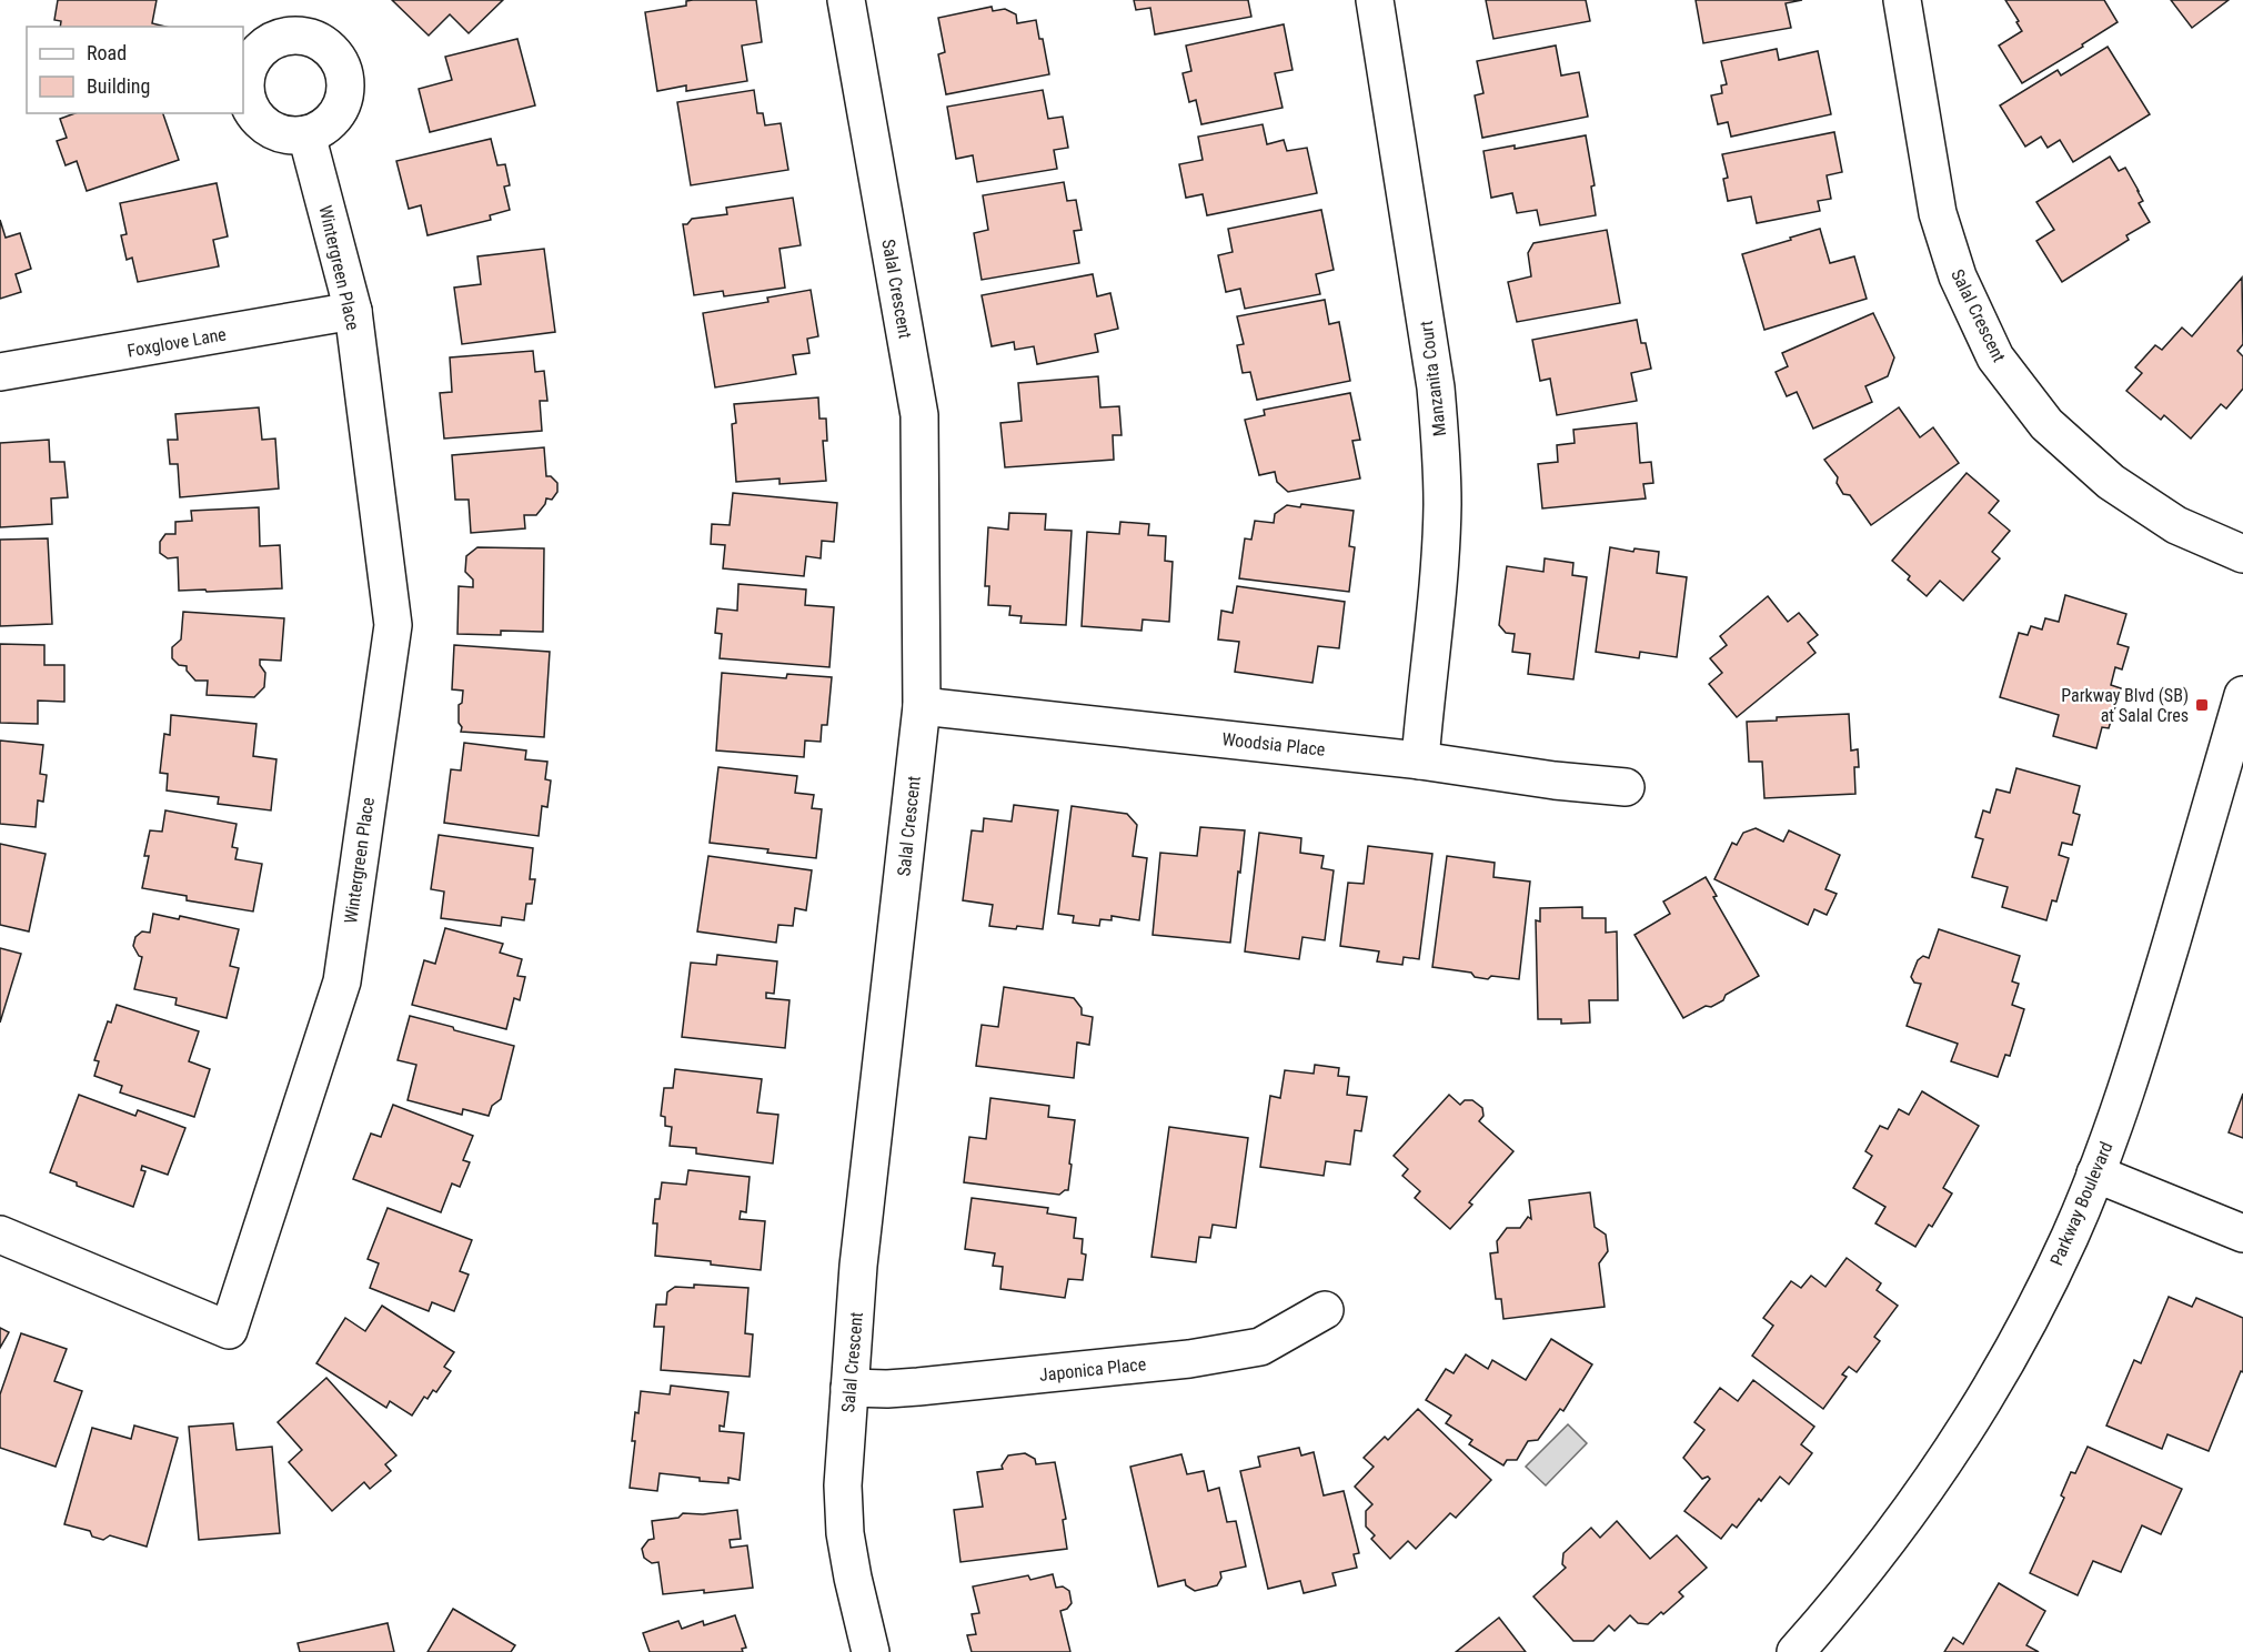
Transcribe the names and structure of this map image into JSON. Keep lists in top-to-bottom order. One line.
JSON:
{"streets":{"street":["Wintergreen Place","Salal Crescent","Foxglove Lane","Manzanita Court","Woodsia Place","Parkway Boulevard","Japonica Place"]},"crossings":[["Wintergreen Place","Foxglove Lane"],["Salal Crescent","Woodsia Place"],["Salal Crescent","Japonica Place"],["Manzanita Court","Woodsia Place"]],"places":{"transit":["Parkway Blvd (SB) at Salal Cres"]},"legend":["Road","Building"]}
